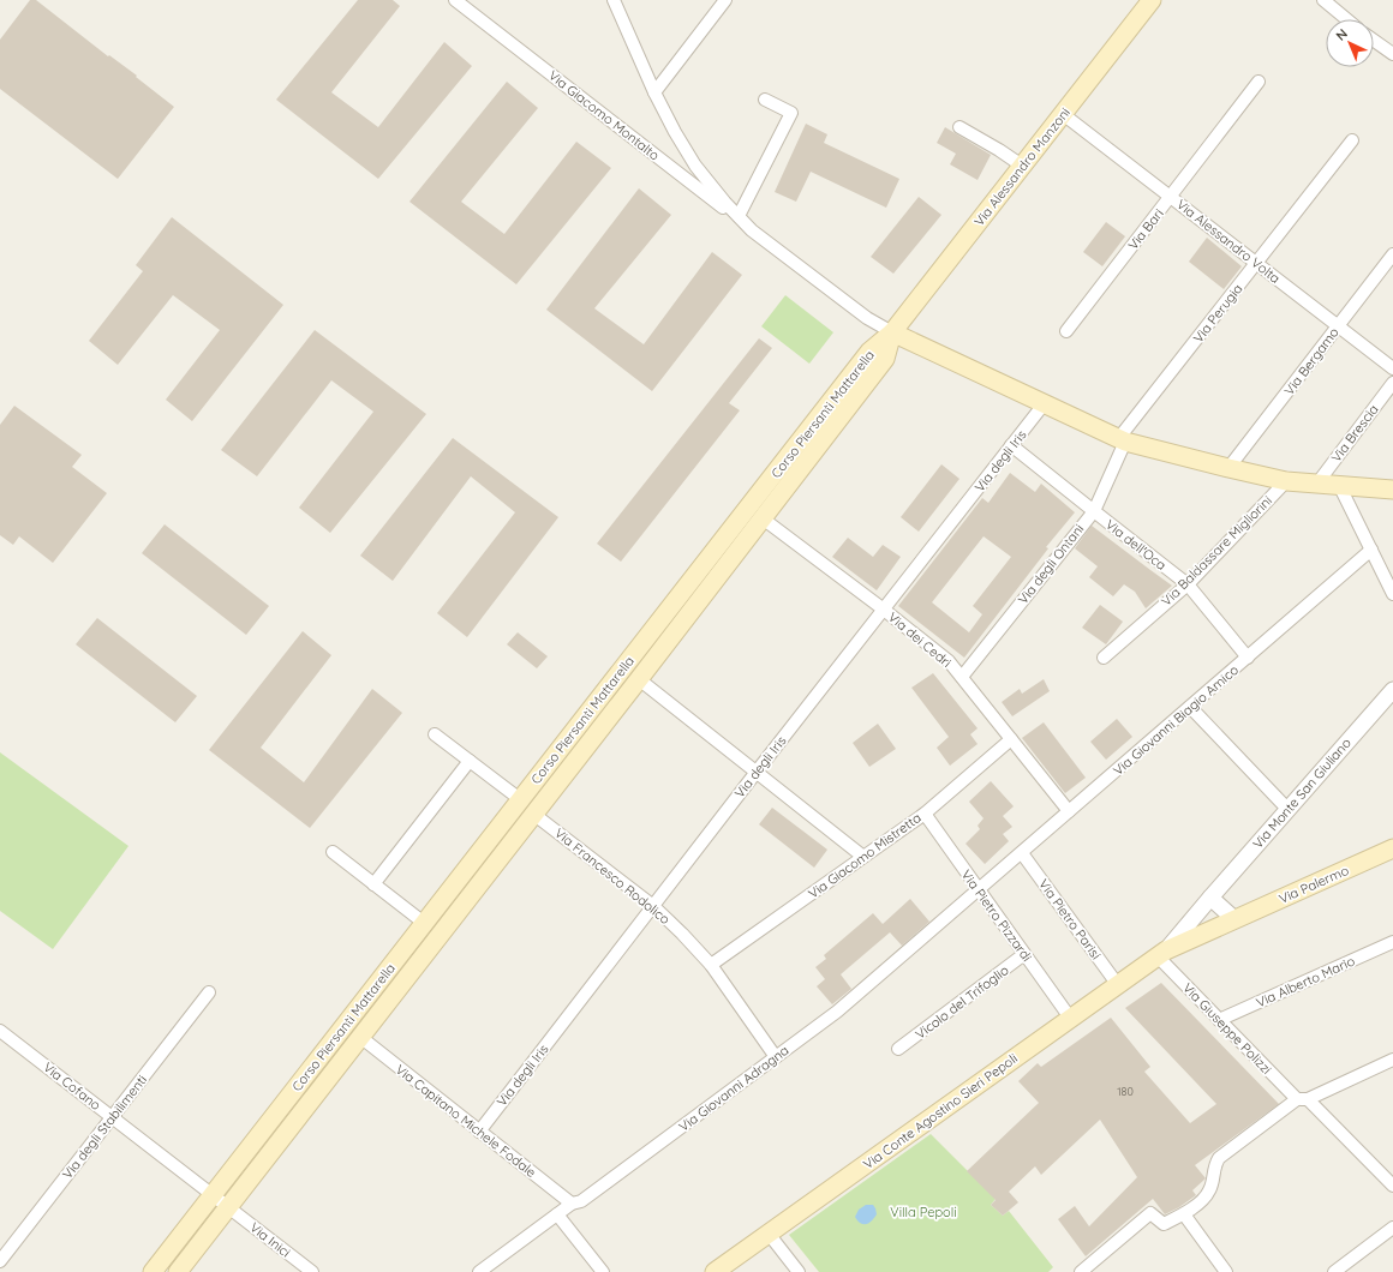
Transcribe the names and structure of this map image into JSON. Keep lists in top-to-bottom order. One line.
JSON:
{"streets":{"main road":["Via Alessandro Manzoni","Corso Piersanti Mattarella","Via Palermo","Via Conte Agostino Sieri Pepoli"],"street":["Via Giacomo Montalto","Via Bari","Via Alessandro Volta","Via Perugia","Via Bergamo","Via Brescia","Via degli Iris","Via dell'Oca","Via Baldassare Migliorini","Via degli Ontani","Via dei Cedri","Via Giovanni Biagio Amico","Via Monte San Giuliano","Via Giacomo Mistretta","Via Francesco Rodolico","Via Pietro Pizzardi","Via Pietro Parisi","Via Alberto Mario","Vicolo del Trifoglio","Via Giuseppe Polizzi","Via Cofano","Via Giovanni Adragna","Via Capitano Michele Fodale","Via degli Stabilimenti","Via Inici"]},"crossings":[["Via Alessandro Manzoni","Via Alessandro Volta"],["Via Alessandro Manzoni","Corso Piersanti Mattarella"],["Via Bari","Via Alessandro Volta"],["Via Alessandro Volta","Via Perugia"],["Via Alessandro Volta","Via Bergamo"],["Via Perugia","Via degli Ontani"],["Corso Piersanti Mattarella","Via dei Cedri"],["Corso Piersanti Mattarella","Via Francesco Rodolico"],["Corso Piersanti Mattarella","Via Cofano"],["Corso Piersanti Mattarella","Via Capitano Michele Fodale"],["Corso Piersanti Mattarella","Via Inici"],["Via degli Iris","Via dell'Oca"],["Via degli Iris","Via dei Cedri"],["Via degli Iris","Via Francesco Rodolico"],["Via degli Iris","Via Capitano Michele Fodale"],["Via dell'Oca","Via Baldassare Migliorini"],["Via dell'Oca","Via degli Ontani"],["Via dell'Oca","Via Giovanni Biagio Amico"],["Via degli Ontani","Via dei Cedri"],["Via dei Cedri","Via Giovanni Biagio Amico"],["Via dei Cedri","Via Giacomo Mistretta"],["Via Giovanni Biagio Amico","Via Pietro Pizzardi"],["Via Giovanni Biagio Amico","Via Pietro Parisi"],["Via Giovanni Biagio Amico","Via Giovanni Adragna"],["Via Monte San Giuliano","Via Conte Agostino Sieri Pepoli"],["Via Giacomo Mistretta","Via Francesco Rodolico"],["Via Giacomo Mistretta","Via Pietro Pizzardi"],["Via Francesco Rodolico","Via Giovanni Adragna"],["Via Palermo","Via Conte Agostino Sieri Pepoli"],["Via Pietro Pizzardi","Vicolo del Trifoglio"],["Via Pietro Pizzardi","Via Giovanni Adragna"],["Via Pietro Pizzardi","Via Conte Agostino Sieri Pepoli"],["Via Pietro Parisi","Via Conte Agostino Sieri Pepoli"],["Via Alberto Mario","Via Giuseppe Polizzi"],["Via Giuseppe Polizzi","Via Conte Agostino Sieri Pepoli"],["Via Cofano","Via degli Stabilimenti"],["Via Cofano","Via Inici"],["Via Giovanni Adragna","Via Capitano Michele Fodale"]],"parks":["Villa Pepoli"],"house_numbers":["180"],"north":"top left"}
